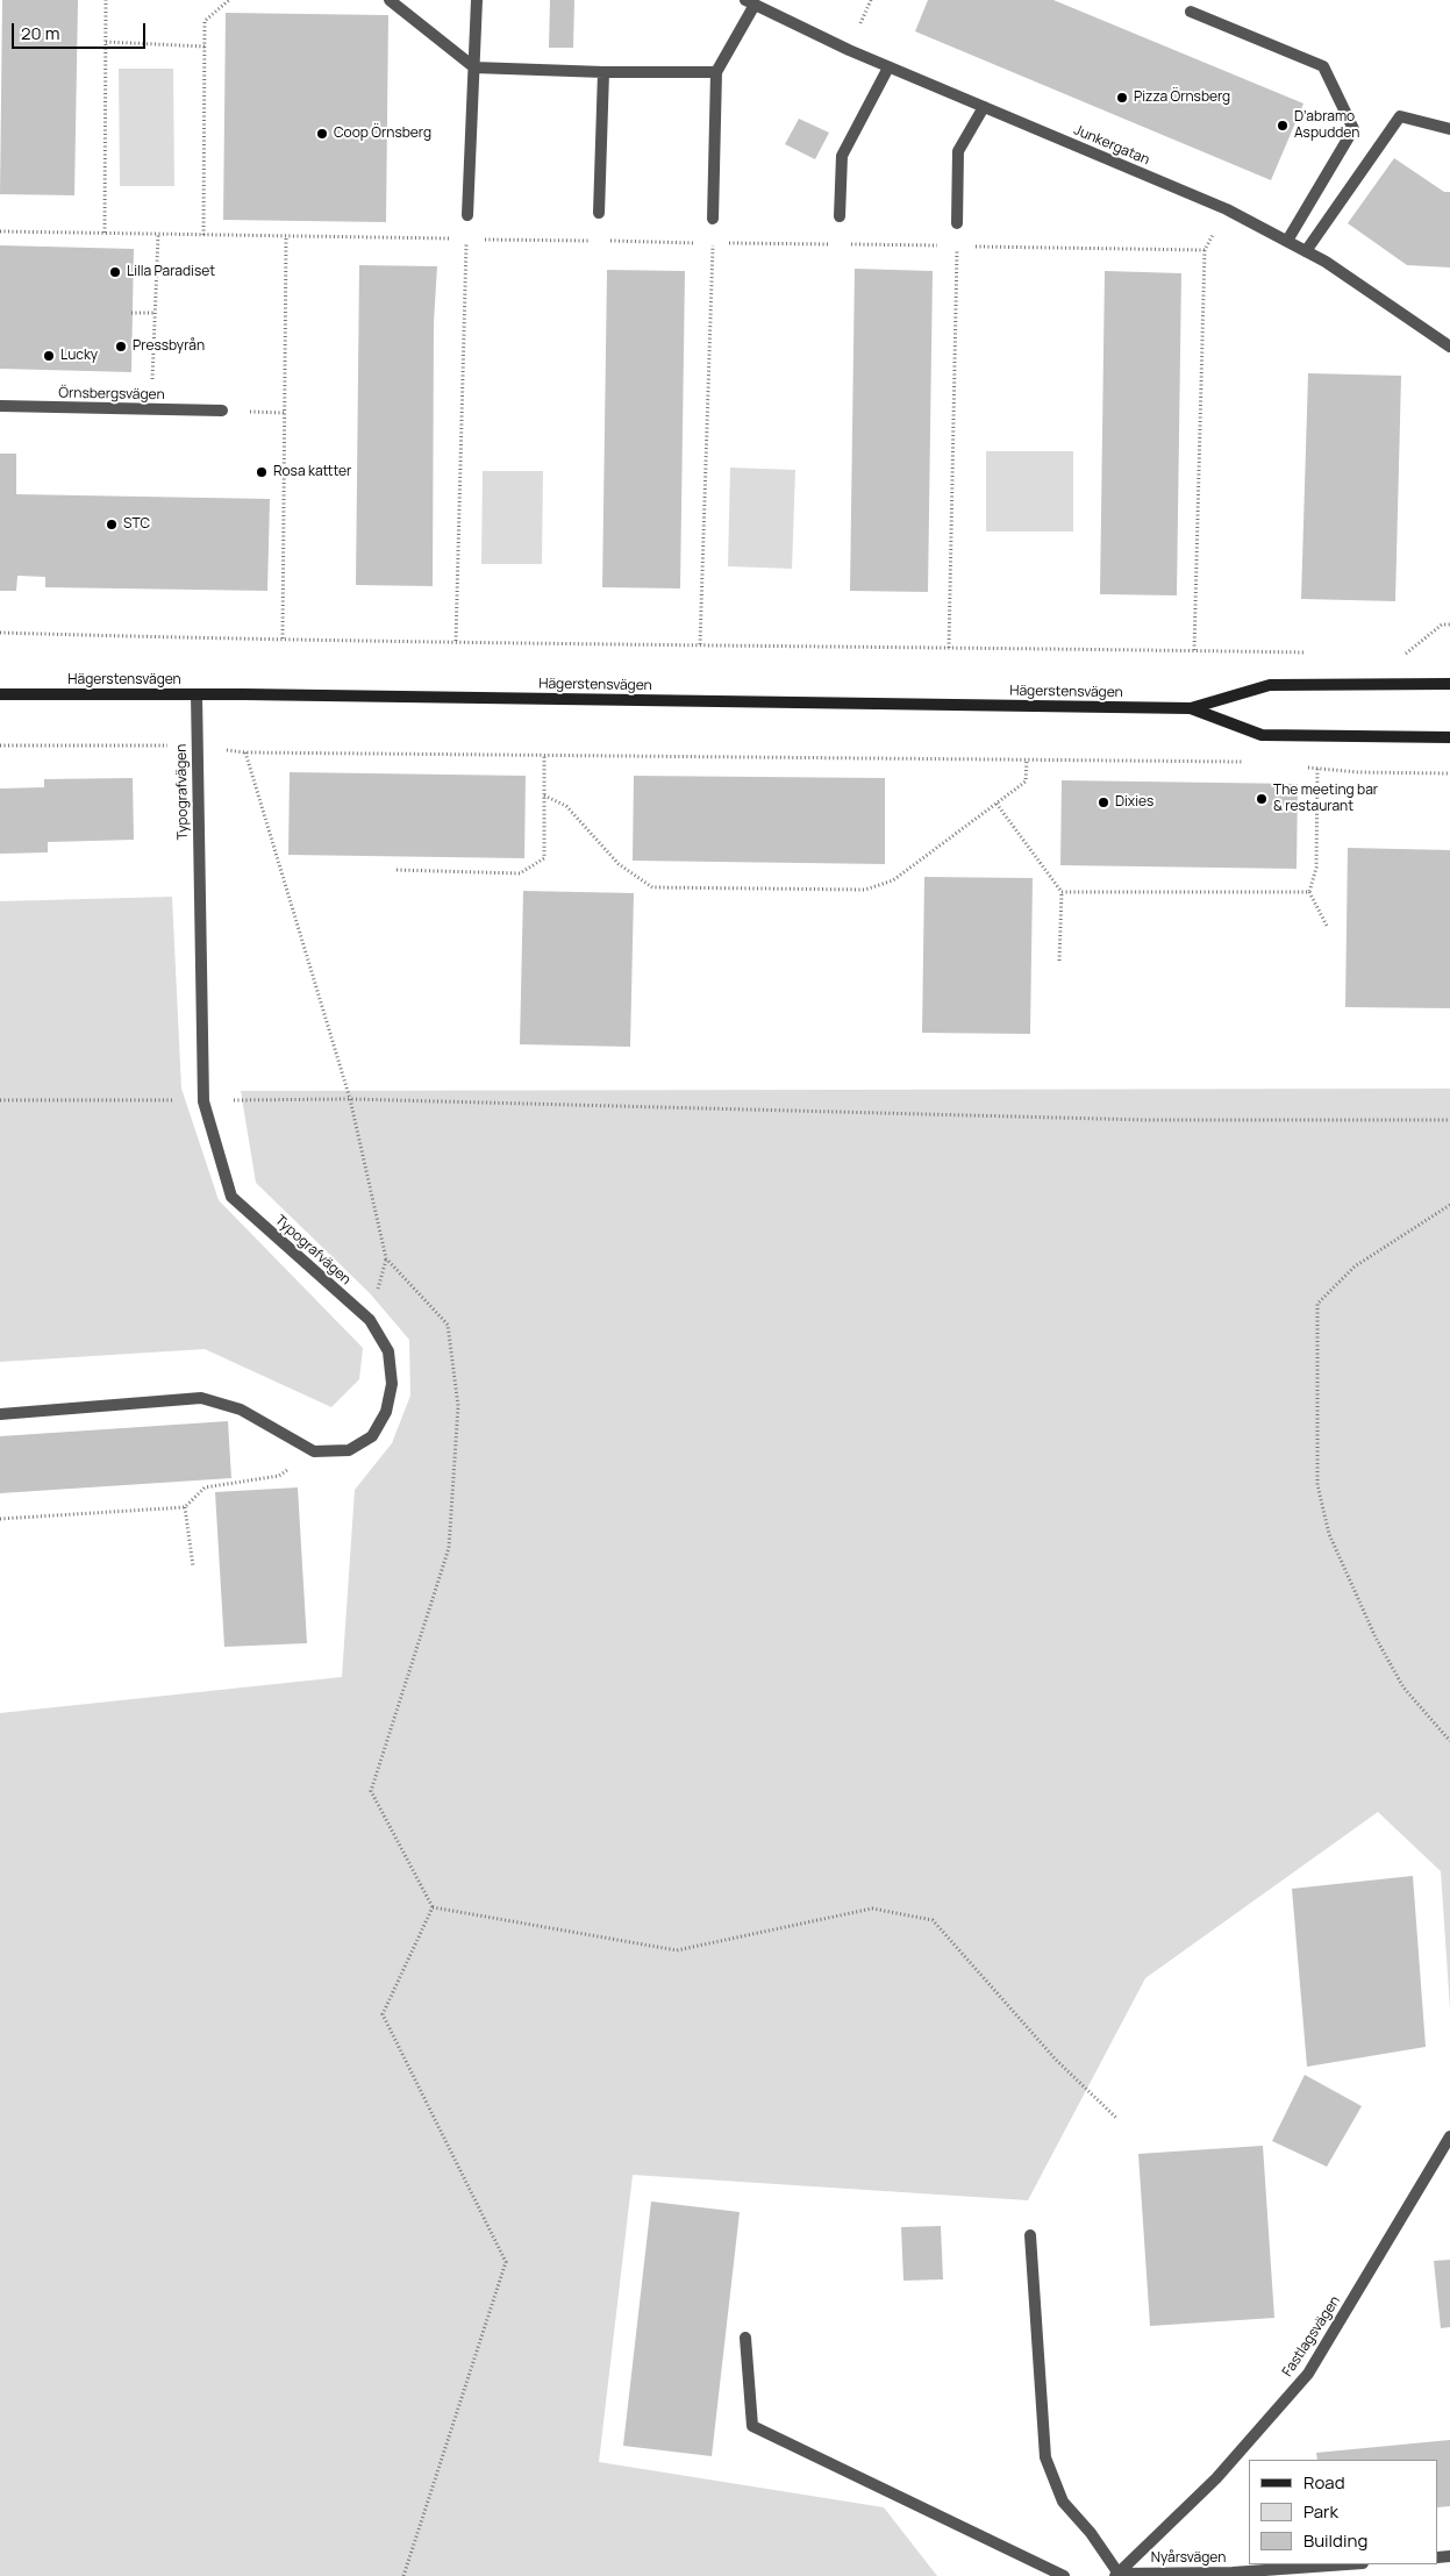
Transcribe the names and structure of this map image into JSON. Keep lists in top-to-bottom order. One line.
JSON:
{"streets":{"street":["Junkergatan","Örnsbergsvägen","Hägerstensvägen","Typografvägen","Fastlagsvägen","Nyårsvägen"]},"crossings":[["Hägerstensvägen","Typografvägen"],["Fastlagsvägen","Nyårsvägen"]],"places":["Pizza Örnsberg","D’abramo Aspudden","Coop Örnsberg","Lilla Paradiset","Pressbyrån","Lucky","Rosa kattter","STC","The meeting bar & restaurant","Dixies"],"legend":["Road","Park","Building"],"scale_bar":"20 m"}
